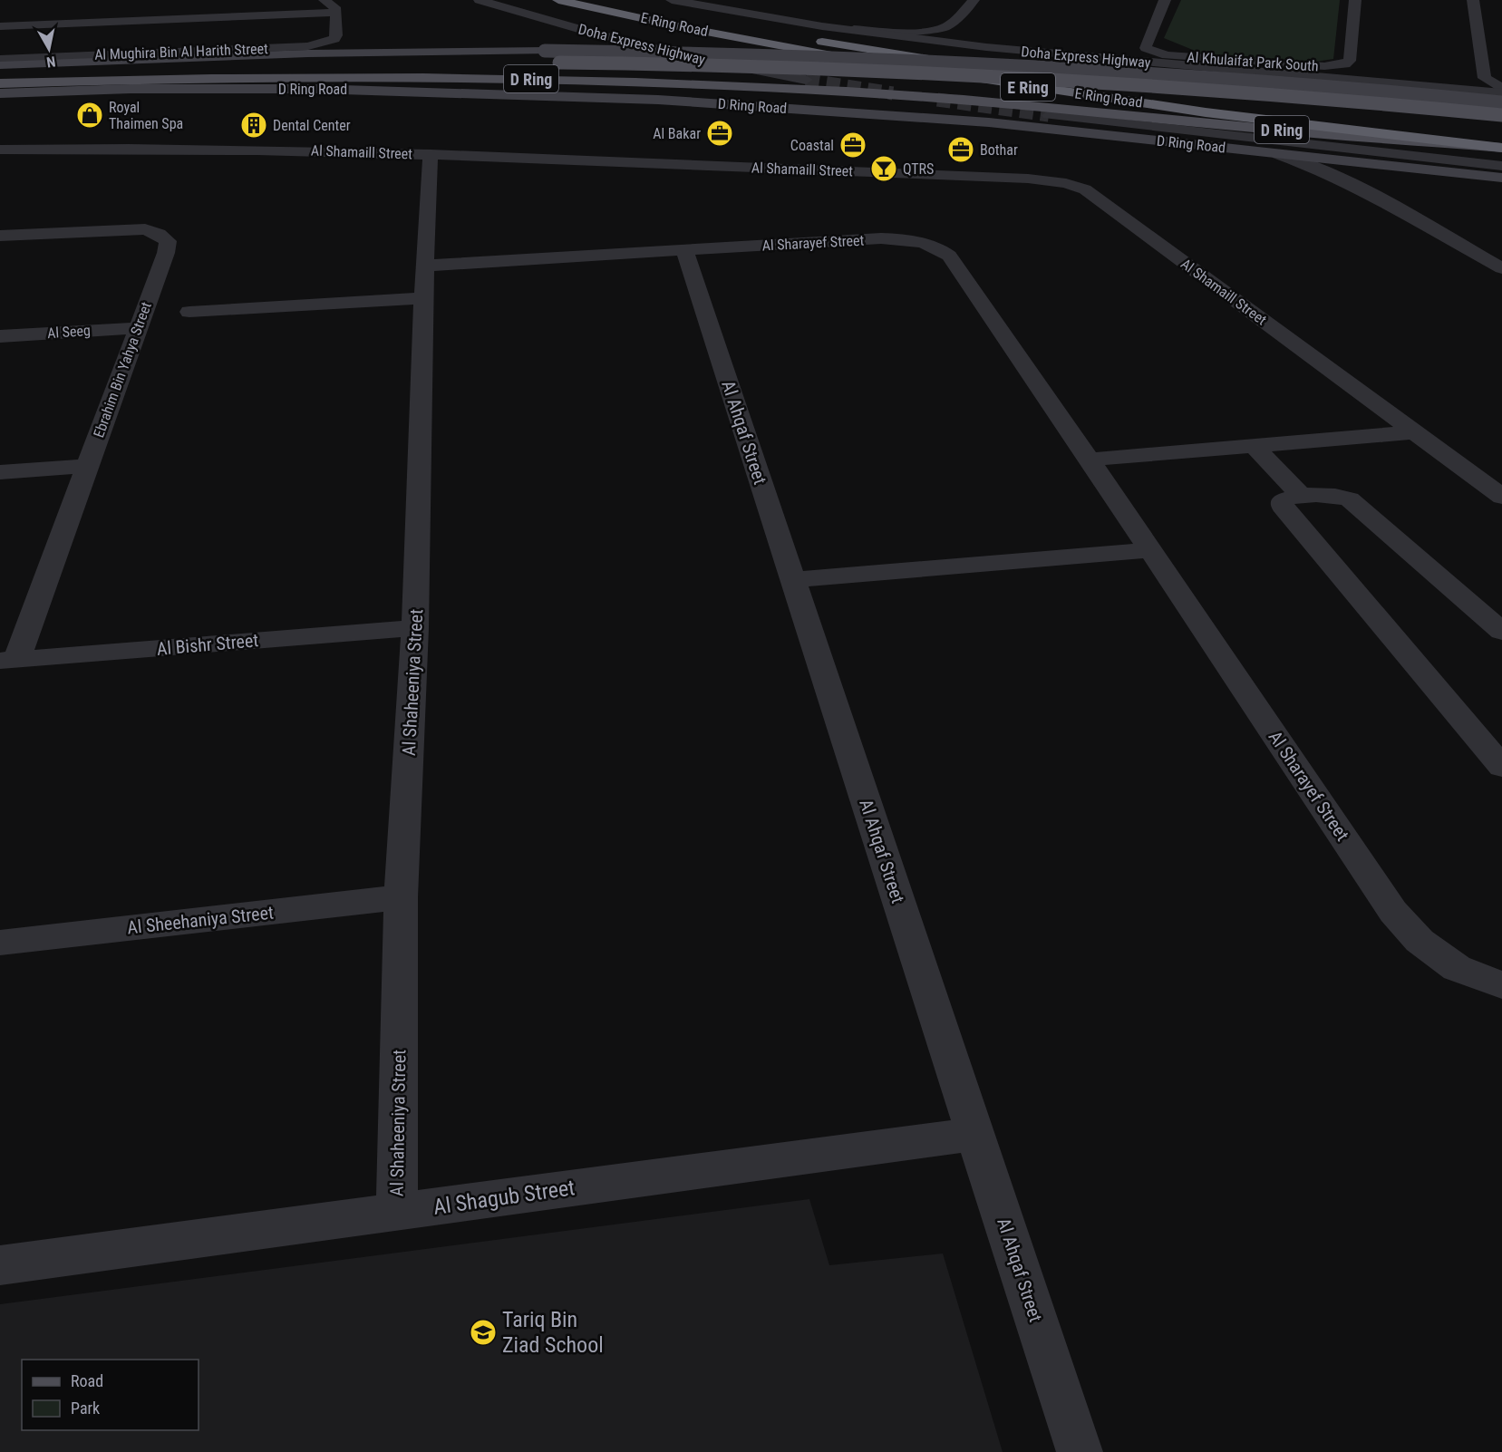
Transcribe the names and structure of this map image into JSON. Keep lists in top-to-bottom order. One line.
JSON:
{"streets":{"highway":["E Ring Road","E Ring"],"main road":["D Ring","D Ring Road"],"street":["Doha Express Highway","Al Mughira Bin Al Harith Street","Al Khulaifat Park South","Al Shamaill Street","Al Sharayef Street","Al Seeg","Ebrahim Bin Yahya Street","Al Ahqaf Street","Al Bishr Street","Al Shaheeniya Street","Al Sheehaniya Street","Al Shagub Street"]},"crossings":[["E Ring Road","D Ring Road"],["Al Shamaill Street","Al Shaheeniya Street"],["Al Sharayef Street","Al Ahqaf Street"],["Al Sharayef Street","Al Shaheeniya Street"],["Al Seeg","Ebrahim Bin Yahya Street"],["Ebrahim Bin Yahya Street","Al Bishr Street"],["Al Ahqaf Street","Al Shagub Street"],["Al Bishr Street","Al Shaheeniya Street"],["Al Shaheeniya Street","Al Sheehaniya Street"],["Al Shaheeniya Street","Al Shagub Street"]],"places":{"shop":["Royal Thaimen Spa"],"building":["Dental Center"],"office":["Al Bakar","Coastal","Bothar"],"bar":["QTRS"],"school or university":["Tariq Bin Ziad School"]},"legend":["Road","Park"],"north":"bottom"}
